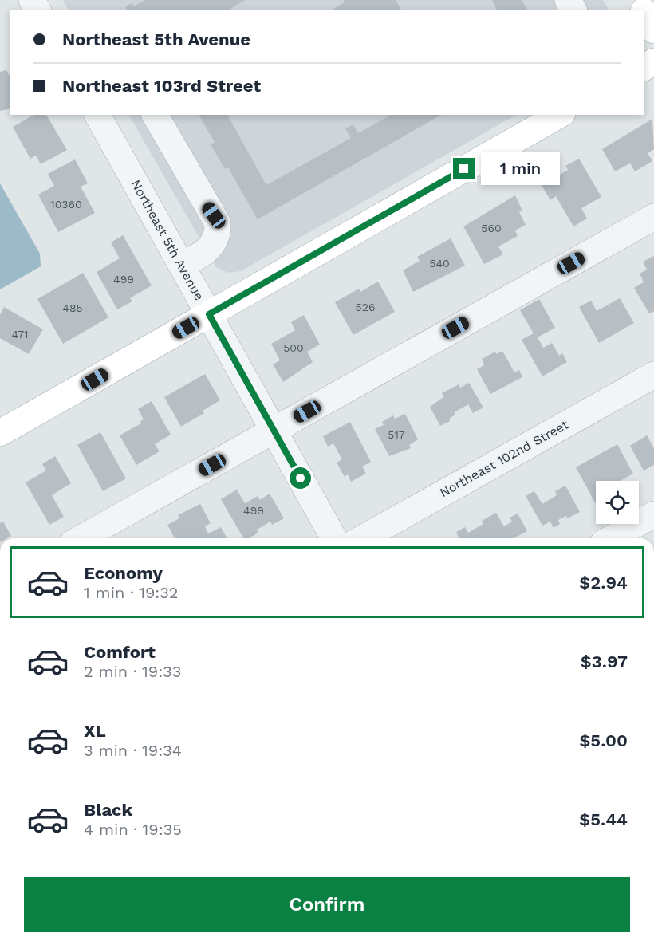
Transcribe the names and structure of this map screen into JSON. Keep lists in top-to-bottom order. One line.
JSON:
{"streets":{"street":["Northeast 5th Avenue","Northeast 102nd Street"]},"house_numbers":["10360","560","540","499","526","485","471","500","517","499"],"page":{"banner":["Northeast 5th Avenue","Northeast 103rd Street"],"bubble":"1 min","list":[{"name":"Economy","note":"1 min · 19:32","value":"$2.94"},{"name":"Comfort","note":"2 min · 19:33","value":"$3.97"},{"name":"XL","note":"3 min · 19:34","value":"$5.00"},{"name":"Black","note":"4 min · 19:35","value":"$5.44"}],"buttons":"Confirm"}}
